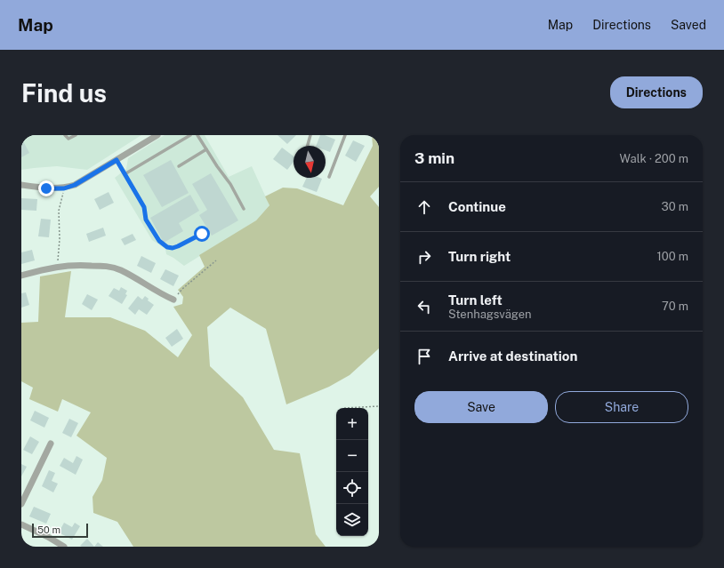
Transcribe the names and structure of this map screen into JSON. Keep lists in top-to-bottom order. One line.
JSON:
{"scale_bar":"50 m","north":"bottom","page":{"header":"Map","nav":["Map","Directions","Saved"],"buttons":["Directions",["Save","Share"]],"title":"Find us","heading":["3 min","Walk · 200 m"],"list":[["Continue","30 m"],["Turn right","100 m"],["Turn left","Stenhagsvägen","70 m"],"Arrive at destination"],"map_buttons":["+","−"],"scale":"50 m"}}
